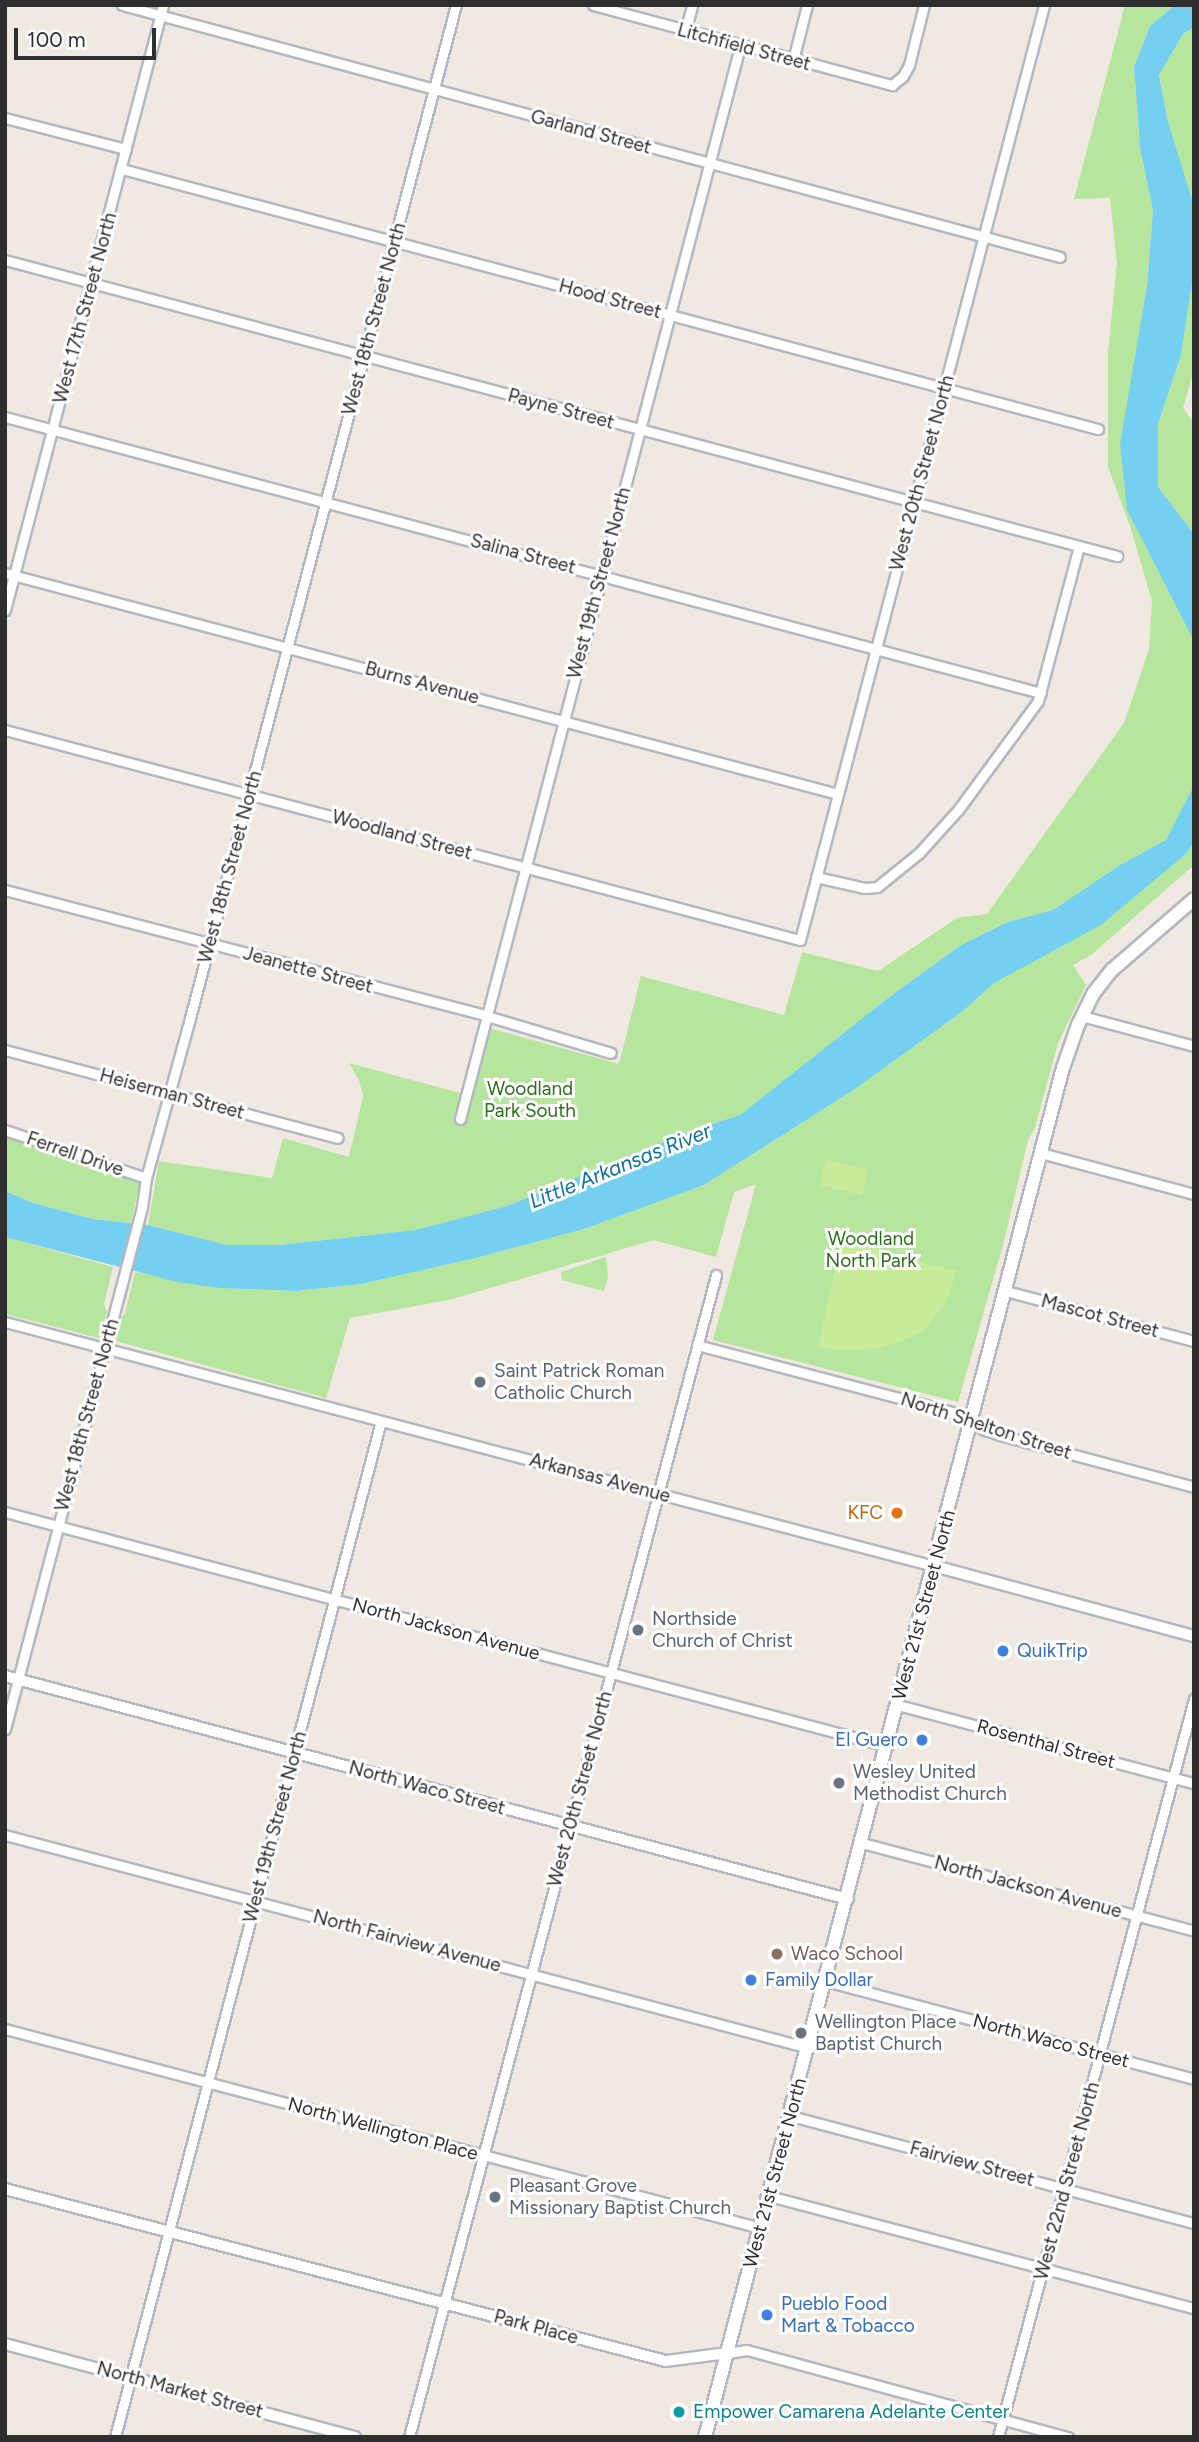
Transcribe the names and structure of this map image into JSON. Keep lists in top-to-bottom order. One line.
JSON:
{"streets":{"main road":["West 21st Street North"],"street":["Litchfield Street","Garland Street","Hood Street","West 17th Street North","West 18th Street North","Payne Street","West 20th Street North","Salina Street","West 19th Street North","Burns Avenue","Woodland Street","Jeanette Street","Heiserman Street","Ferrell Drive","Mascot Street","North Shelton Street","Arkansas Avenue","North Jackson Avenue","Rosenthal Street","North Waco Street","North Fairview Avenue","North Wellington Place","Fairview Street","West 22nd Street North","Park Place","North Market Street"]},"crossings":[["Litchfield Street","West 19th Street North"],["Garland Street","West 17th Street North"],["Garland Street","West 18th Street North"],["Garland Street","West 20th Street North"],["Garland Street","West 19th Street North"],["Hood Street","West 17th Street North"],["Hood Street","West 18th Street North"],["Hood Street","West 20th Street North"],["Hood Street","West 19th Street North"],["West 17th Street North","Payne Street"],["West 17th Street North","Salina Street"],["West 17th Street North","Burns Avenue"],["West 18th Street North","Payne Street"],["West 18th Street North","Salina Street"],["West 18th Street North","Burns Avenue"],["West 18th Street North","Woodland Street"],["West 18th Street North","Jeanette Street"],["West 18th Street North","Heiserman Street"],["West 18th Street North","Ferrell Drive"],["West 18th Street North","Arkansas Avenue"],["West 18th Street North","North Jackson Avenue"],["West 18th Street North","North Waco Street"],["Payne Street","West 20th Street North"],["Payne Street","West 19th Street North"],["West 20th Street North","Salina Street"],["West 20th Street North","Burns Avenue"],["West 20th Street North","Woodland Street"],["West 20th Street North","North Shelton Street"],["West 20th Street North","Arkansas Avenue"],["West 20th Street North","North Jackson Avenue"],["West 20th Street North","North Waco Street"],["West 20th Street North","North Fairview Avenue"],["West 20th Street North","North Wellington Place"],["West 20th Street North","Park Place"],["Salina Street","West 19th Street North"],["West 19th Street North","Burns Avenue"],["West 19th Street North","Woodland Street"],["West 19th Street North","Jeanette Street"],["West 19th Street North","Arkansas Avenue"],["West 19th Street North","North Jackson Avenue"],["West 19th Street North","North Waco Street"],["West 19th Street North","North Fairview Avenue"],["West 19th Street North","North Wellington Place"],["West 19th Street North","Park Place"],["West 19th Street North","North Market Street"],["Mascot Street","West 21st Street North"],["North Shelton Street","West 21st Street North"],["Arkansas Avenue","West 21st Street North"],["West 21st Street North","North Jackson Avenue"],["West 21st Street North","Rosenthal Street"],["West 21st Street North","North Waco Street"],["West 21st Street North","North Fairview Avenue"],["West 21st Street North","North Wellington Place"],["West 21st Street North","Fairview Street"],["West 21st Street North","Park Place"],["North Jackson Avenue","West 22nd Street North"],["Rosenthal Street","West 22nd Street North"],["North Waco Street","West 22nd Street North"],["Fairview Street","West 22nd Street North"],["West 22nd Street North","Park Place"]],"water":["Little Arkansas River"],"parks":["Woodland Park South","Woodland North Park"],"places":["Saint Patrick Roman Catholic Church","KFC","Northside Church of Christ","QuikTrip","El Guero","Wesley United Methodist Church","Waco School","Family Dollar","Wellington Place Baptist Church","Pleasant Grove Missionary Baptist Church","Pueblo Food Mart & Tobacco","Empower Camarena Adelante Center"],"scale_bar":"100 m"}
